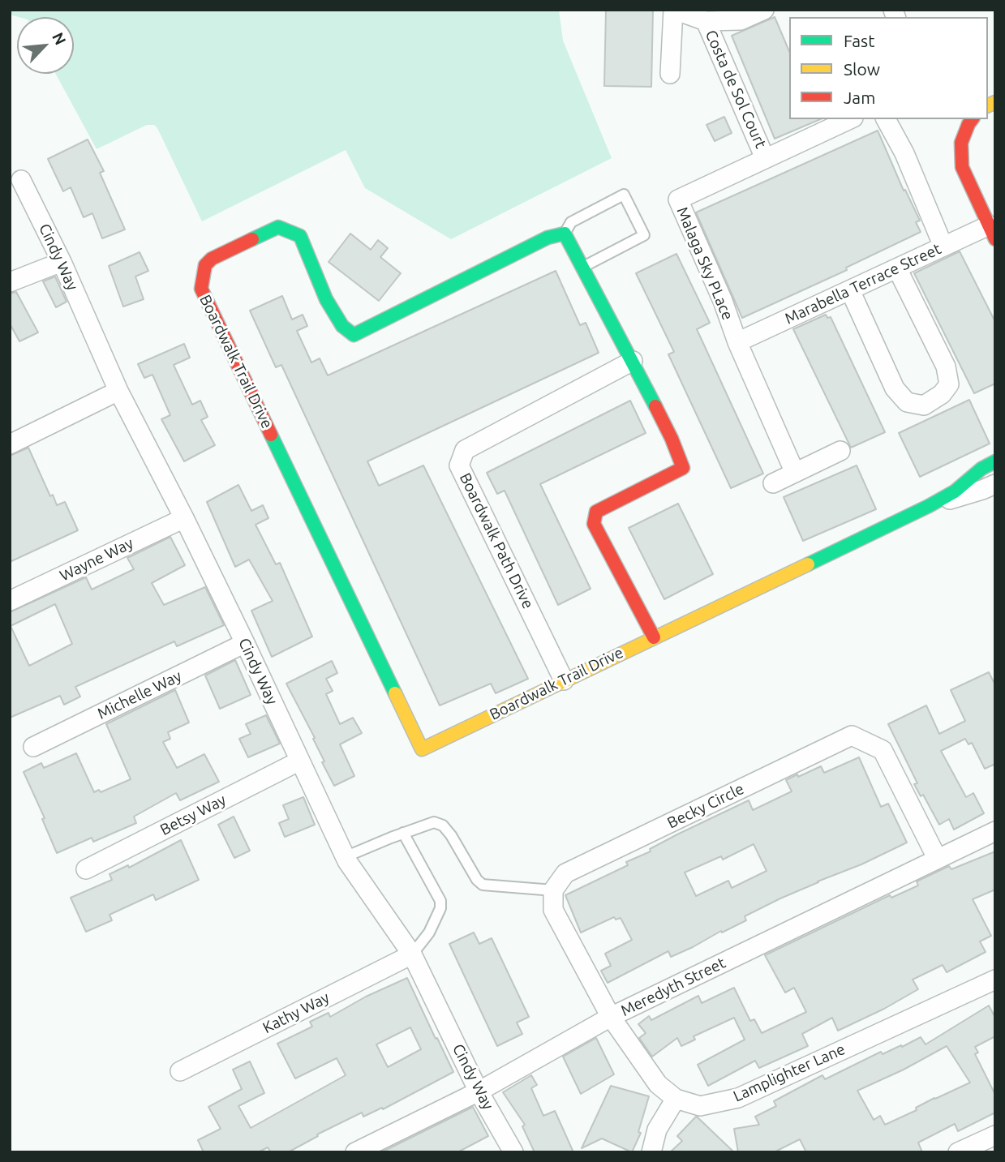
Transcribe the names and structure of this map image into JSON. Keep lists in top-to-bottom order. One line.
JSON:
{"streets":{"street":["Costa de Sol Court","Cindy Way","Malaga Sky PLace","Marabella Terrace Street","Boardwalk Trail Drive","Boardwalk Path Drive","Wayne Way","Michelle Way","Becky Circle","Betsy Way","Meredyth Street","Kathy Way","Lamplighter Lane"]},"crossings":[["Costa de Sol Court","Malaga Sky PLace"],["Cindy Way","Wayne Way"],["Cindy Way","Michelle Way"],["Cindy Way","Betsy Way"],["Cindy Way","Meredyth Street"],["Cindy Way","Kathy Way"],["Malaga Sky PLace","Marabella Terrace Street"],["Boardwalk Trail Drive","Boardwalk Path Drive"],["Becky Circle","Meredyth Street"],["Meredyth Street","Lamplighter Lane"]],"legend":["Fast","Slow","Jam"],"north":"top right"}
